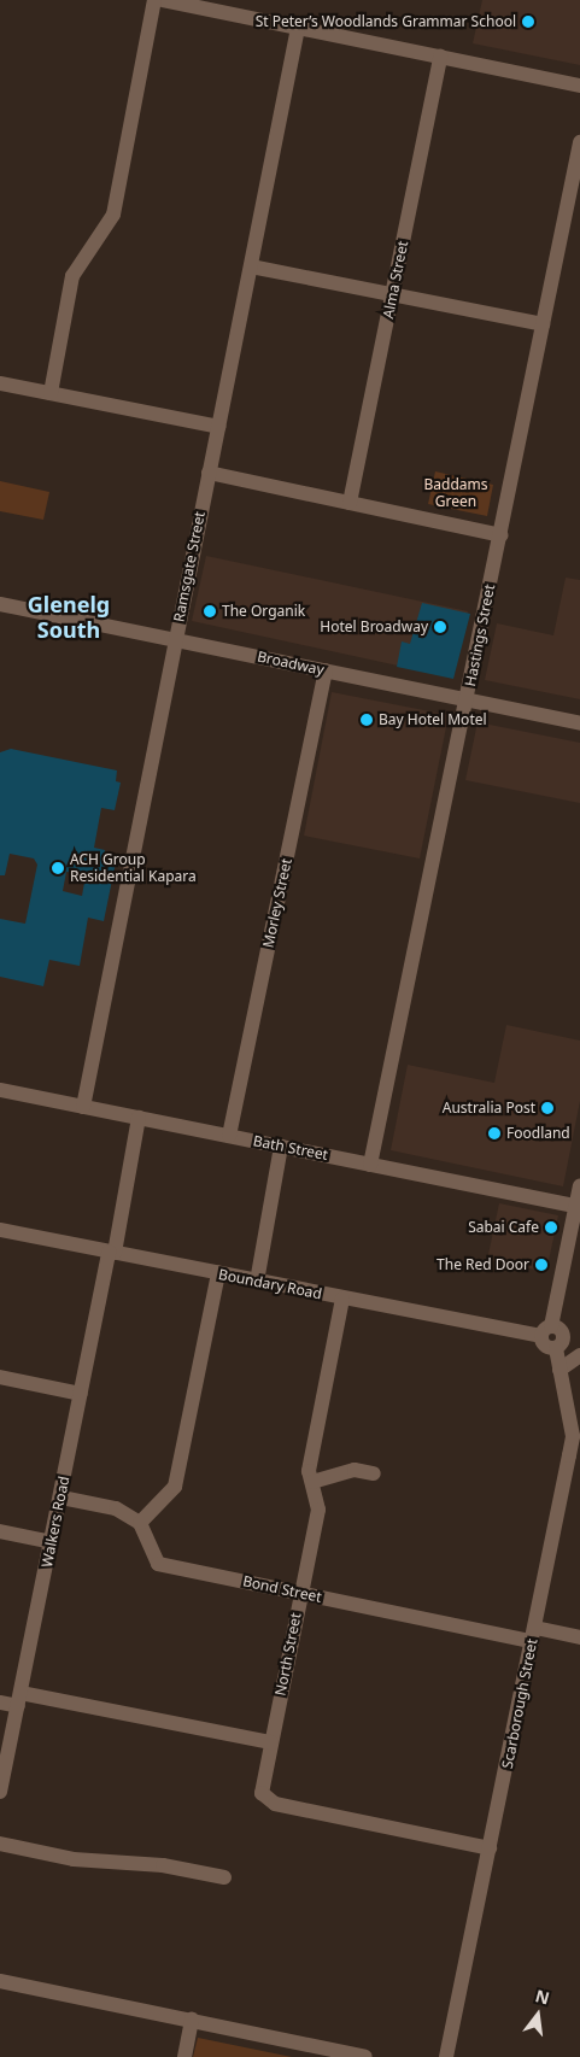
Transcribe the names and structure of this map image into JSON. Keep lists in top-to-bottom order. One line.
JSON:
{"streets":{"street":["Alma Street","Ramsgate Street","Hastings Street","Broadway","Morley Street","Bath Street","Boundary Road","Walkers Road","Bond Street","North Street","Scarborough Street"]},"crossings":[["Ramsgate Street","Broadway"],["Ramsgate Street","Bath Street"],["Hastings Street","Broadway"],["Hastings Street","Bath Street"],["Broadway","Morley Street"],["Morley Street","Bath Street"],["Bath Street","Walkers Road"],["Boundary Road","Walkers Road"],["Boundary Road","North Street"],["Bond Street","North Street"],["Bond Street","Scarborough Street"],["North Street","Scarborough Street"]],"districts":["Glenelg South"],"parks":["Baddams Green"],"places":["St Peter’s Woodlands Grammar School","The Organik","Hotel Broadway","Bay Hotel Motel","ACH Group Residential Kapara","Australia Post","Foodland","Sabai Cafe","The Red Door"],"north":"top"}
